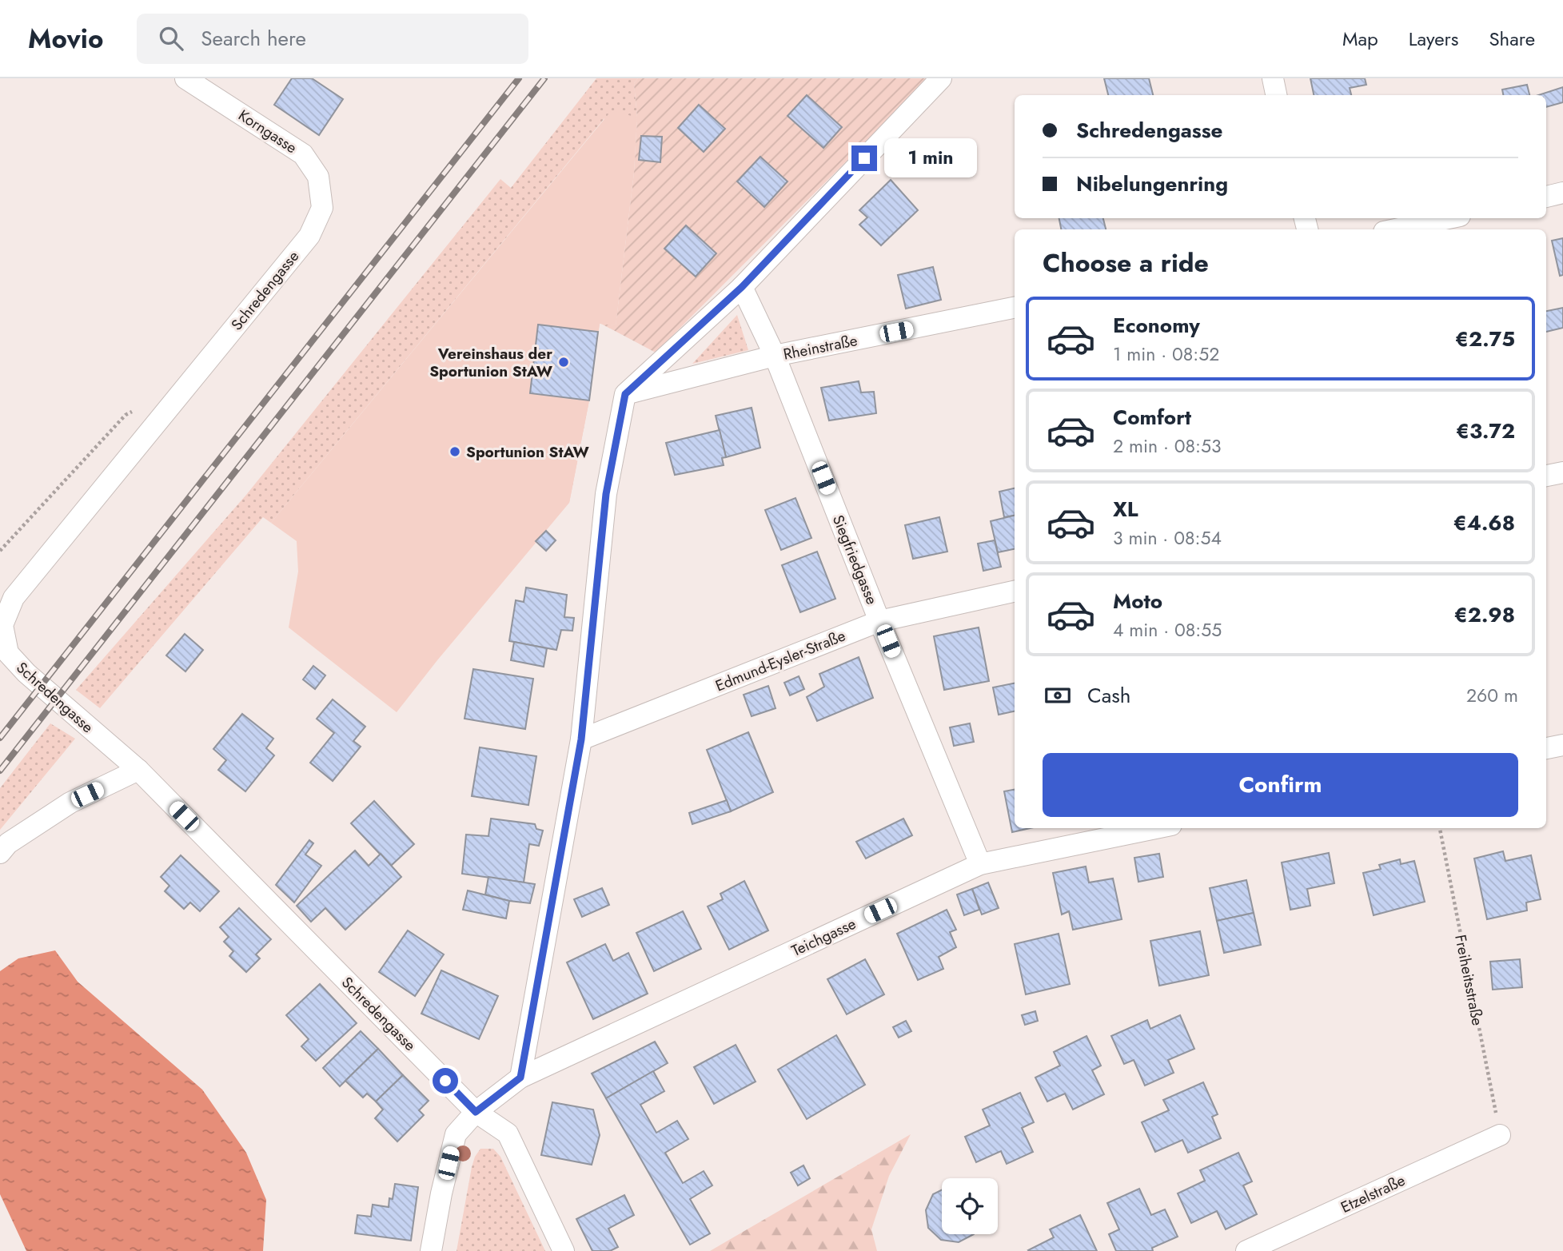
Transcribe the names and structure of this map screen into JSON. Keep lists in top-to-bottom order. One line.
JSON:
{"streets":{"street":["Korngasse","Schredengasse","Rheinstraße","Siegfriedgasse","Edmund-Eysler-Straße","Teichgasse","Etzelstraße"],"path":["Freiheitsstraße"]},"crossings":[["Korngasse","Schredengasse"],["Rheinstraße","Siegfriedgasse"],["Siegfriedgasse","Edmund-Eysler-Straße"],["Siegfriedgasse","Teichgasse"],["Freiheitsstraße","Etzelstraße"]],"places":["Vereinshaus der Sportunion StAW","Sportunion StAW"],"page":{"header":"Movio","search":"Search here","nav":["Map","Layers","Share"],"banner":["Schredengasse","Nibelungenring"],"bubble":"1 min","heading":"Choose a ride","list":[{"name":"Economy","note":"1 min · 08:52","value":"€2.75"},{"name":"Comfort","note":"2 min · 08:53","value":"€3.72"},{"name":"XL","note":"3 min · 08:54","value":"€4.68"},{"name":"Moto","note":"4 min · 08:55","value":"€2.98"}],"pay":["Cash","260 m"],"buttons":"Confirm"}}
